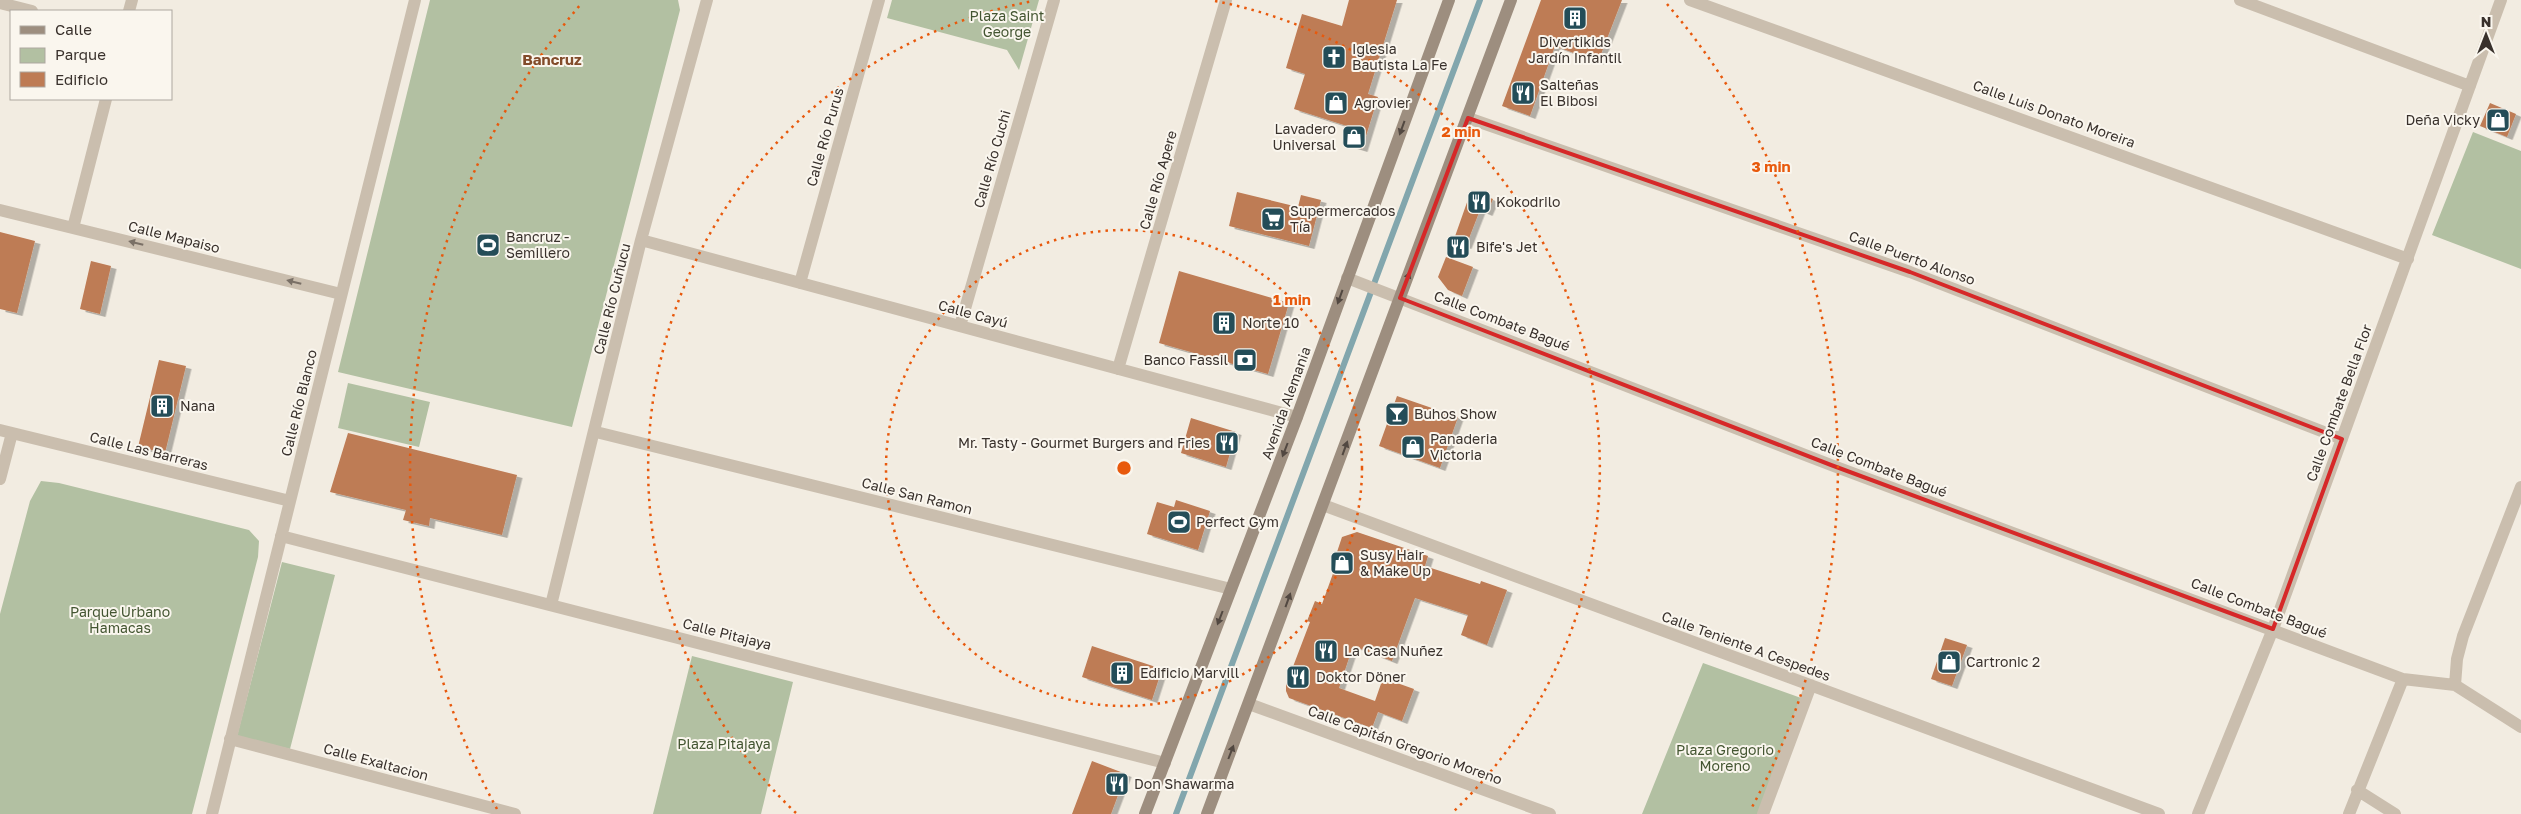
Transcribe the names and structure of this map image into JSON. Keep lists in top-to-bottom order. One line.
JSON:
{"streets":{"main road":["Avenida Alemania"],"street":["Calle Luis Donato Moreira","Calle Río Purus","Calle Río Cuchi","Calle Río Apere","Calle Mapaiso","Calle Puerto Alonso","Calle Río Cuñucu","Calle Cayú","Calle Combate Bagué","Calle Río Blanco","Calle Combate Bella Flor","Calle Las Barreras","Calle San Ramon","Calle Pitajaya","Calle Teniente A Cespedes","Calle Capitán Gregorio Moreno","Calle Exaltacion"]},"crossings":[["Calle Luis Donato Moreira","Calle Combate Bella Flor"],["Calle Río Purus","Calle Cayú"],["Calle Río Cuchi","Calle Cayú"],["Calle Río Apere","Calle Cayú"],["Calle Mapaiso","Calle Río Blanco"],["Calle Puerto Alonso","Calle Combate Bella Flor"],["Calle Río Cuñucu","Calle Cayú"],["Calle Río Cuñucu","Calle San Ramon"],["Calle Río Cuñucu","Calle Pitajaya"],["Calle Cayú","Avenida Alemania"],["Calle Combate Bagué","Avenida Alemania"],["Calle Combate Bagué","Calle Combate Bella Flor"],["Calle Río Blanco","Calle Las Barreras"],["Calle Río Blanco","Calle Pitajaya"],["Calle Río Blanco","Calle Exaltacion"],["Avenida Alemania","Calle San Ramon"],["Avenida Alemania","Calle Pitajaya"]],"one_way":["Calle Mapaiso"],"districts":["Bancruz"],"parks":["Plaza Saint George","Parque Urbano Hamacas","Plaza Pitajaya","Plaza Gregorio Moreno"],"places":{"building":["Divertikids Jardín Infantil","Norte 10","Nana","Edificio Marvill"],"church":["Iglesia Bautista La Fe"],"restaurant":["Salteñas El Bibosi","Kokodrilo","Bife's Jet","Mr. Tasty - Gourmet Burgers and Fries","La Casa Nuñez","Doktor Döner","Don Shawarma"],"shop":["Agrovier","Deña Vicky","Lavadero Universal","Panaderia Victoria","Susy Hair & Make Up","Cartronic 2"],"supermarket":["Supermercados Tía"],"sports":["Bancruz - Semillero","Perfect Gym"],"bank":["Banco Fassil"],"bar":["Buhos Show"]},"legend":["Calle","Parque","Edificio"],"north":"top","rings":["2 min","3 min","1 min"]}
